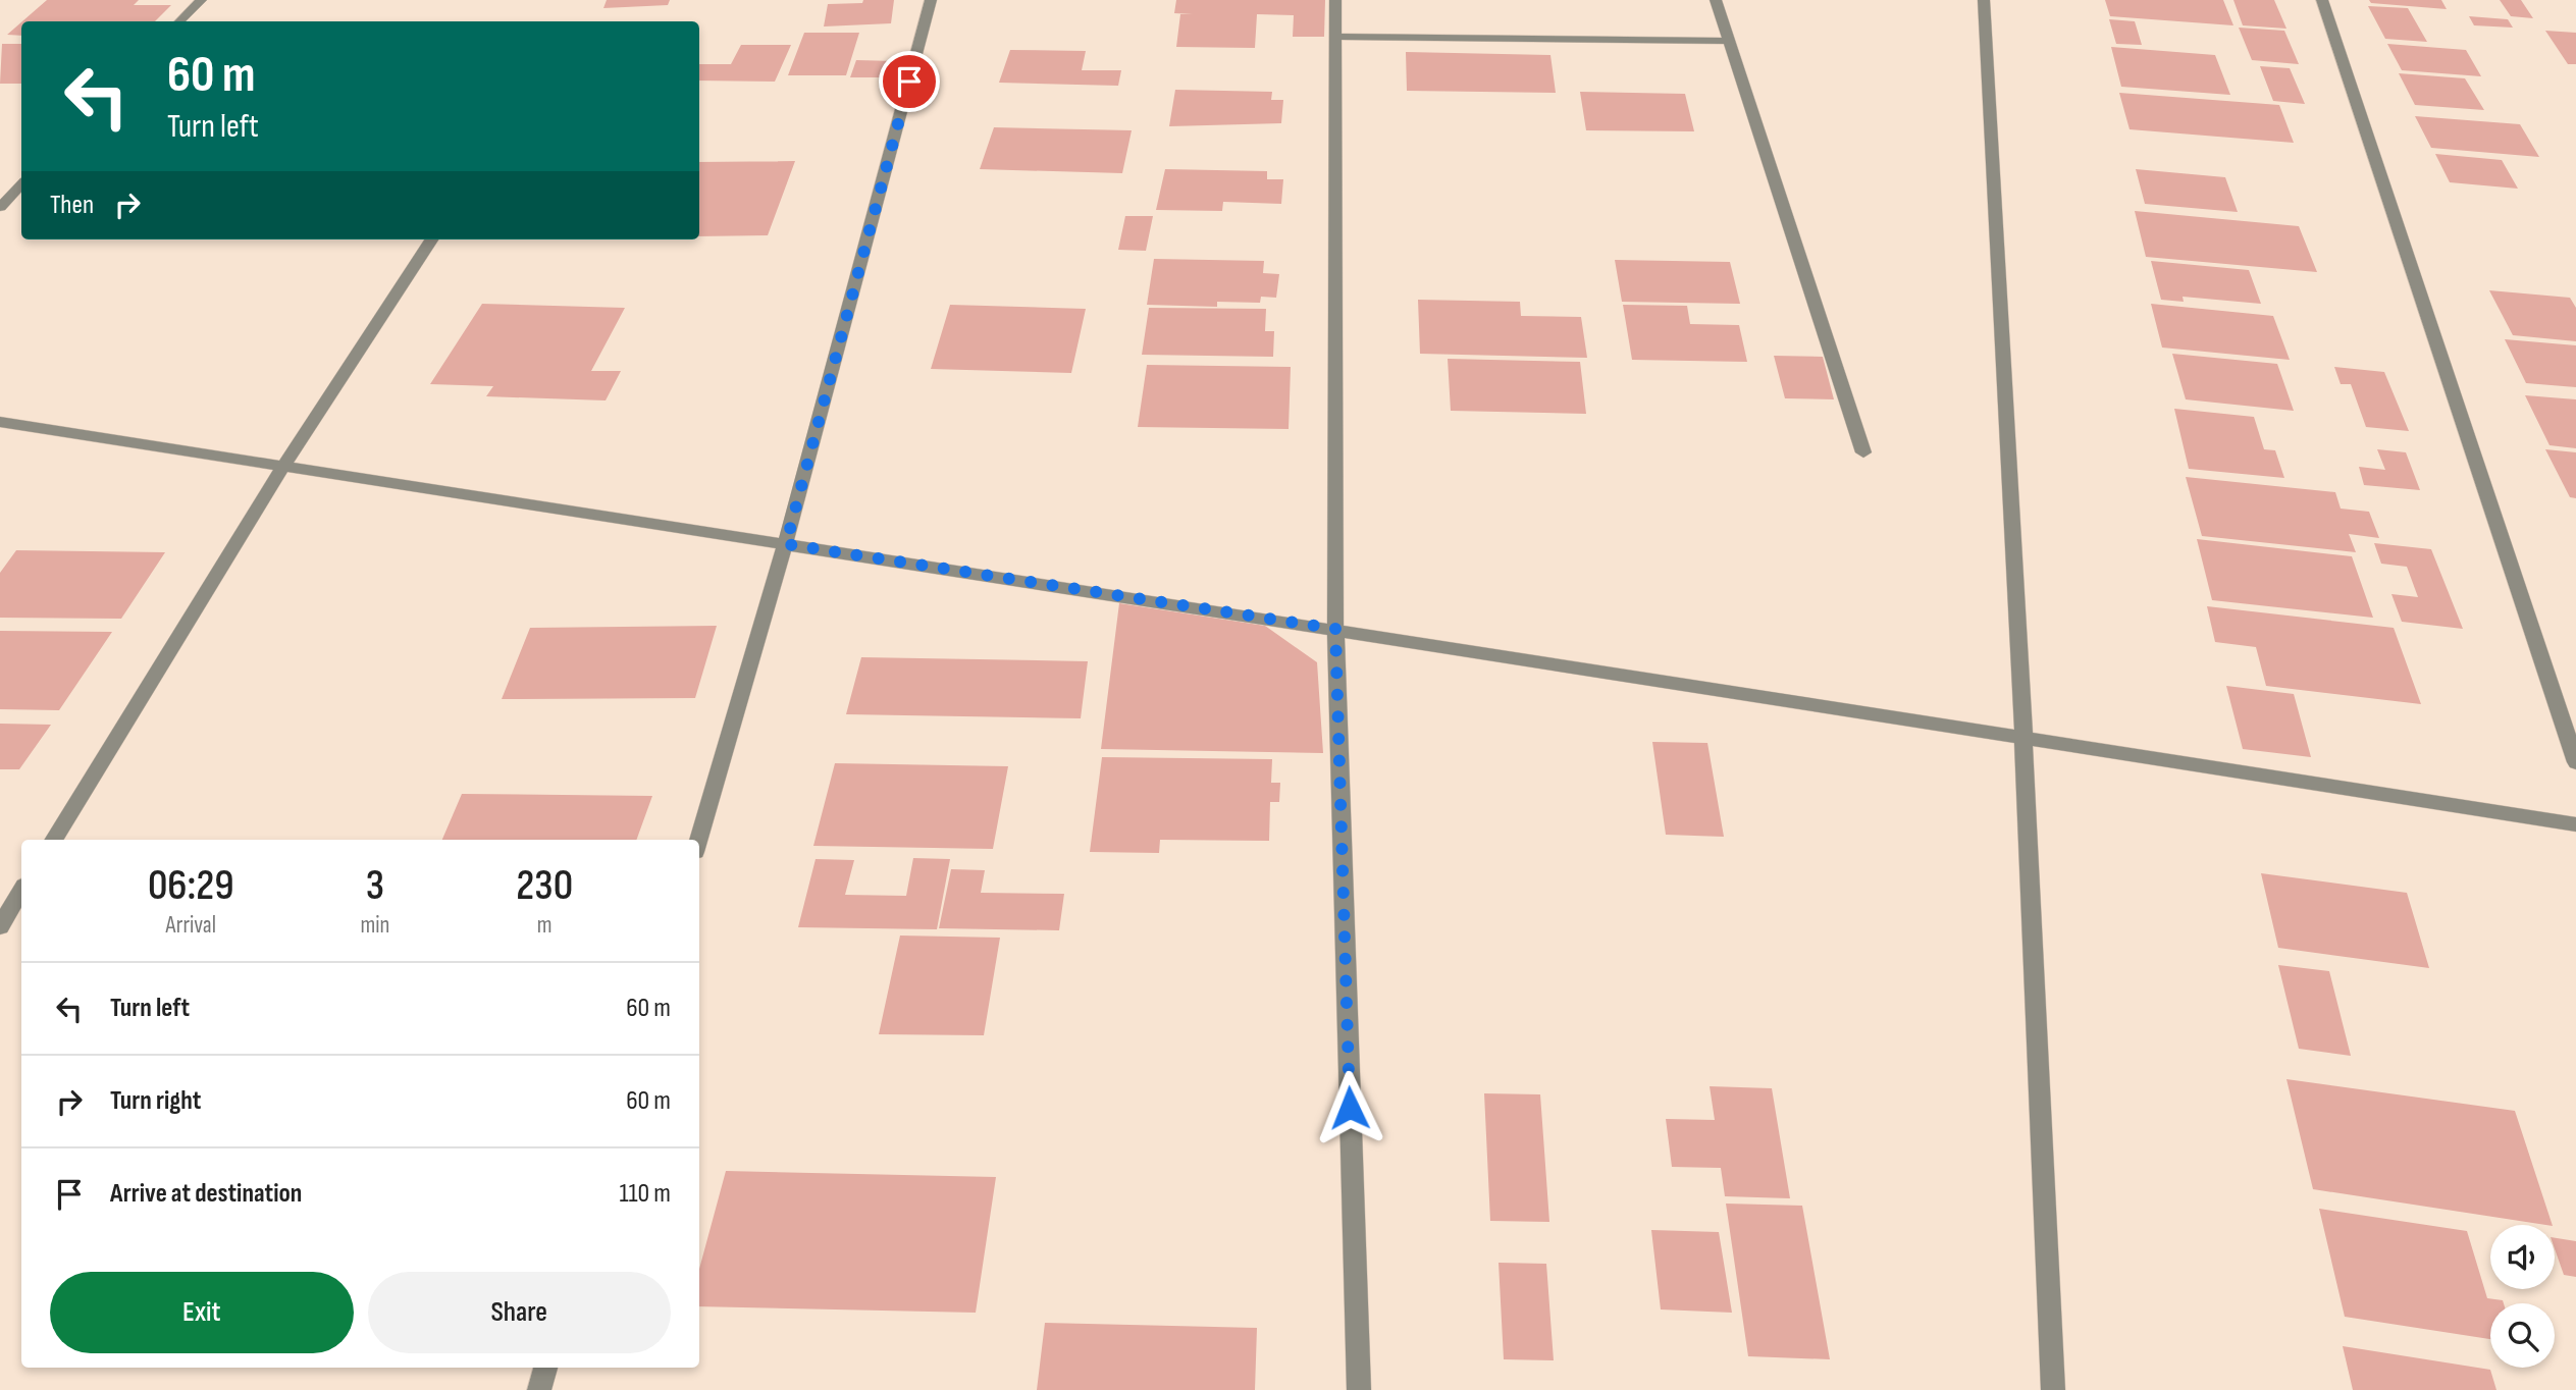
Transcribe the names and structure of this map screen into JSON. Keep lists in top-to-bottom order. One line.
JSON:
{"page":{"turn":["60 m","Turn left"],"then":"Then","eta":["06:29","Arrival","3","min","230","m"],"list":[{"name":"Turn left","value":"60 m"},{"name":"Turn right","value":"60 m"},{"name":"Arrive at destination","value":"110 m"}],"buttons":["Exit","Share"]}}
